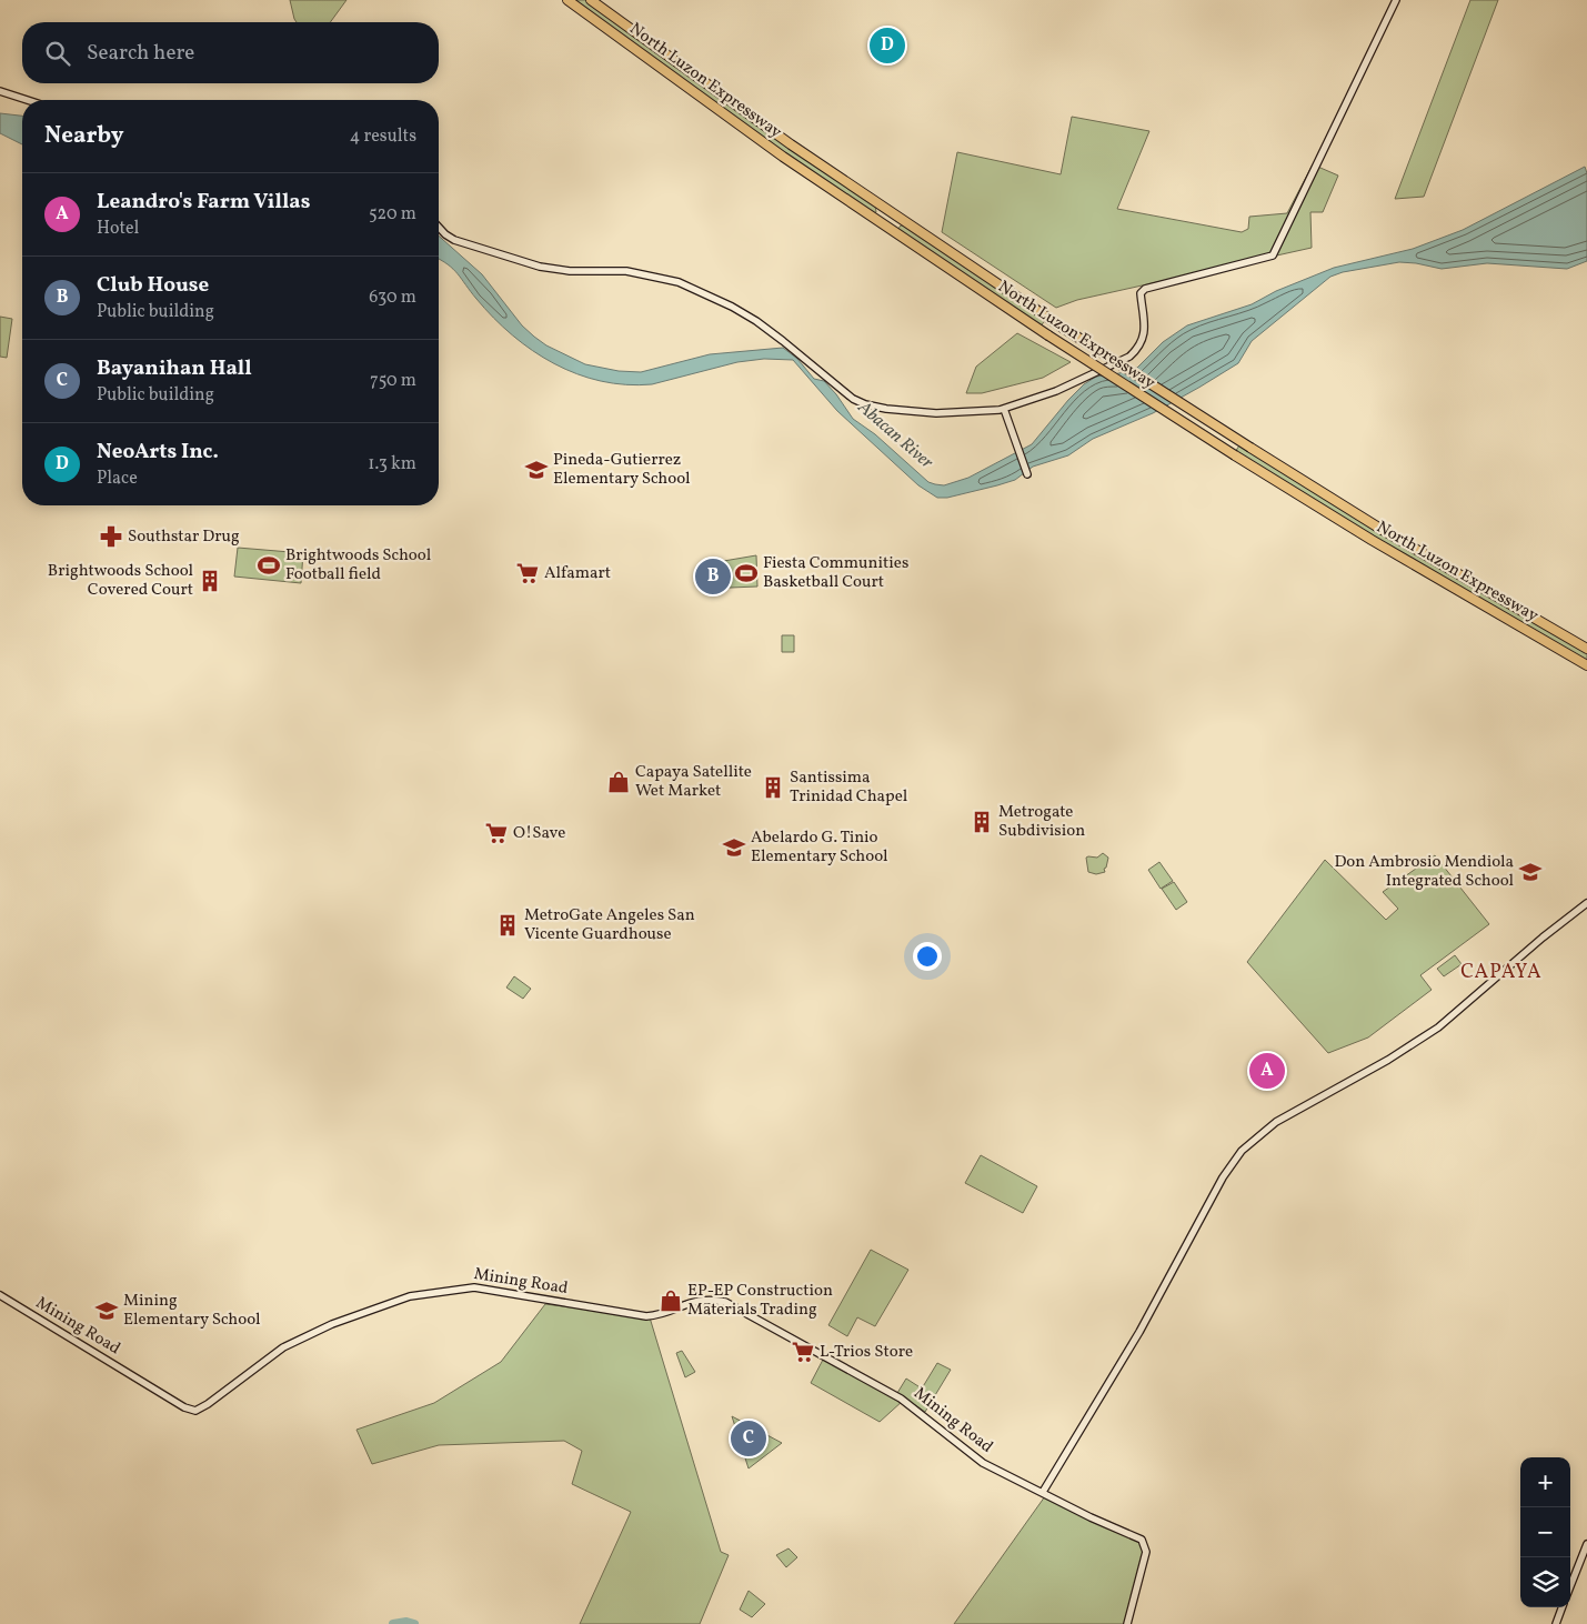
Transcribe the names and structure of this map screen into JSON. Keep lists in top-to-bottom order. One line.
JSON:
{"streets":{"highway":["North Luzon Expressway"],"street":["Mining Road"]},"districts":["CAPAYA"],"water":["Abacan River"],"places":{"school or university":["Pineda-Gutierrez Elementary School","Abelardo G. Tinio Elementary School","Don Ambrosio Mendiola Integrated School","Mining Elementary School"],"pharmacy":["Southstar Drug"],"sports":["Brightwoods School Football field","Fiesta Communities Basketball Court"],"supermarket":["Alfamart","O!Save","L-Trios Store"],"building":["Brightwoods School Covered Court","Santissima Trinidad Chapel","Metrogate Subdivision","MetroGate Angeles San Vicente Guardhouse"],"shop":["Capaya Satellite Wet Market","EP-EP Construction Materials Trading"]},"page":{"search":"Search here","pins":["D","B","A","C"],"heading":["Nearby","4 results"],"list":[{"mark":"A","name":"Leandro's Farm Villas","note":"Hotel","value":"520 m"},{"mark":"B","name":"Club House","note":"Public building","value":"630 m"},{"mark":"C","name":"Bayanihan Hall","note":"Public building","value":"750 m"},{"mark":"D","name":"NeoArts Inc.","note":"Place","value":"1.3 km"}],"map_buttons":["+","−"]}}
